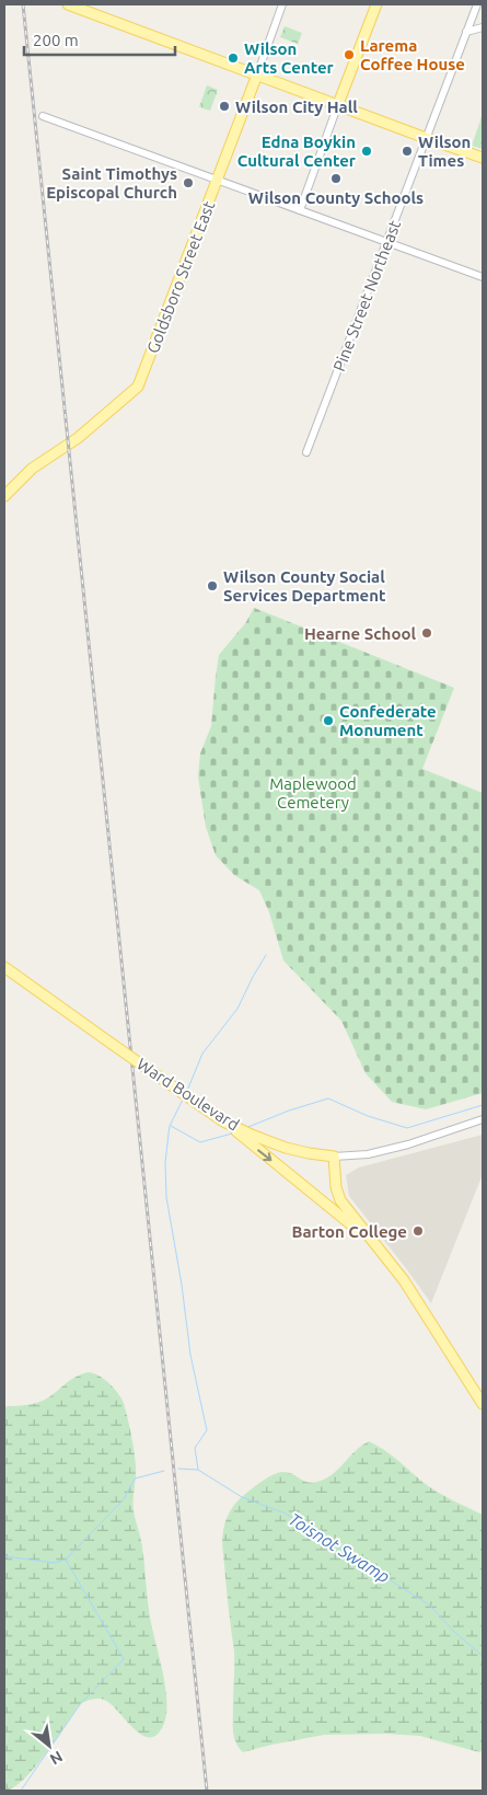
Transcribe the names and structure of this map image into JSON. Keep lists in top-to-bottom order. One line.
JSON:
{"streets":{"main road":["Goldsboro Street East","Ward Boulevard"],"street":["Pine Street Northeast"]},"water":["Toisnot Swamp"],"parks":["Maplewood Cemetery"],"places":["Larema Coffee House","Wilson Arts Center","Wilson City Hall","Edna Boykin Cultural Center","Wilson Times","Wilson County Schools","Saint Timothys Episcopal Church","Wilson County Social Services Department","Hearne School","Confederate Monument","Barton College"],"scale_bar":"200 m","north":"bottom right"}
